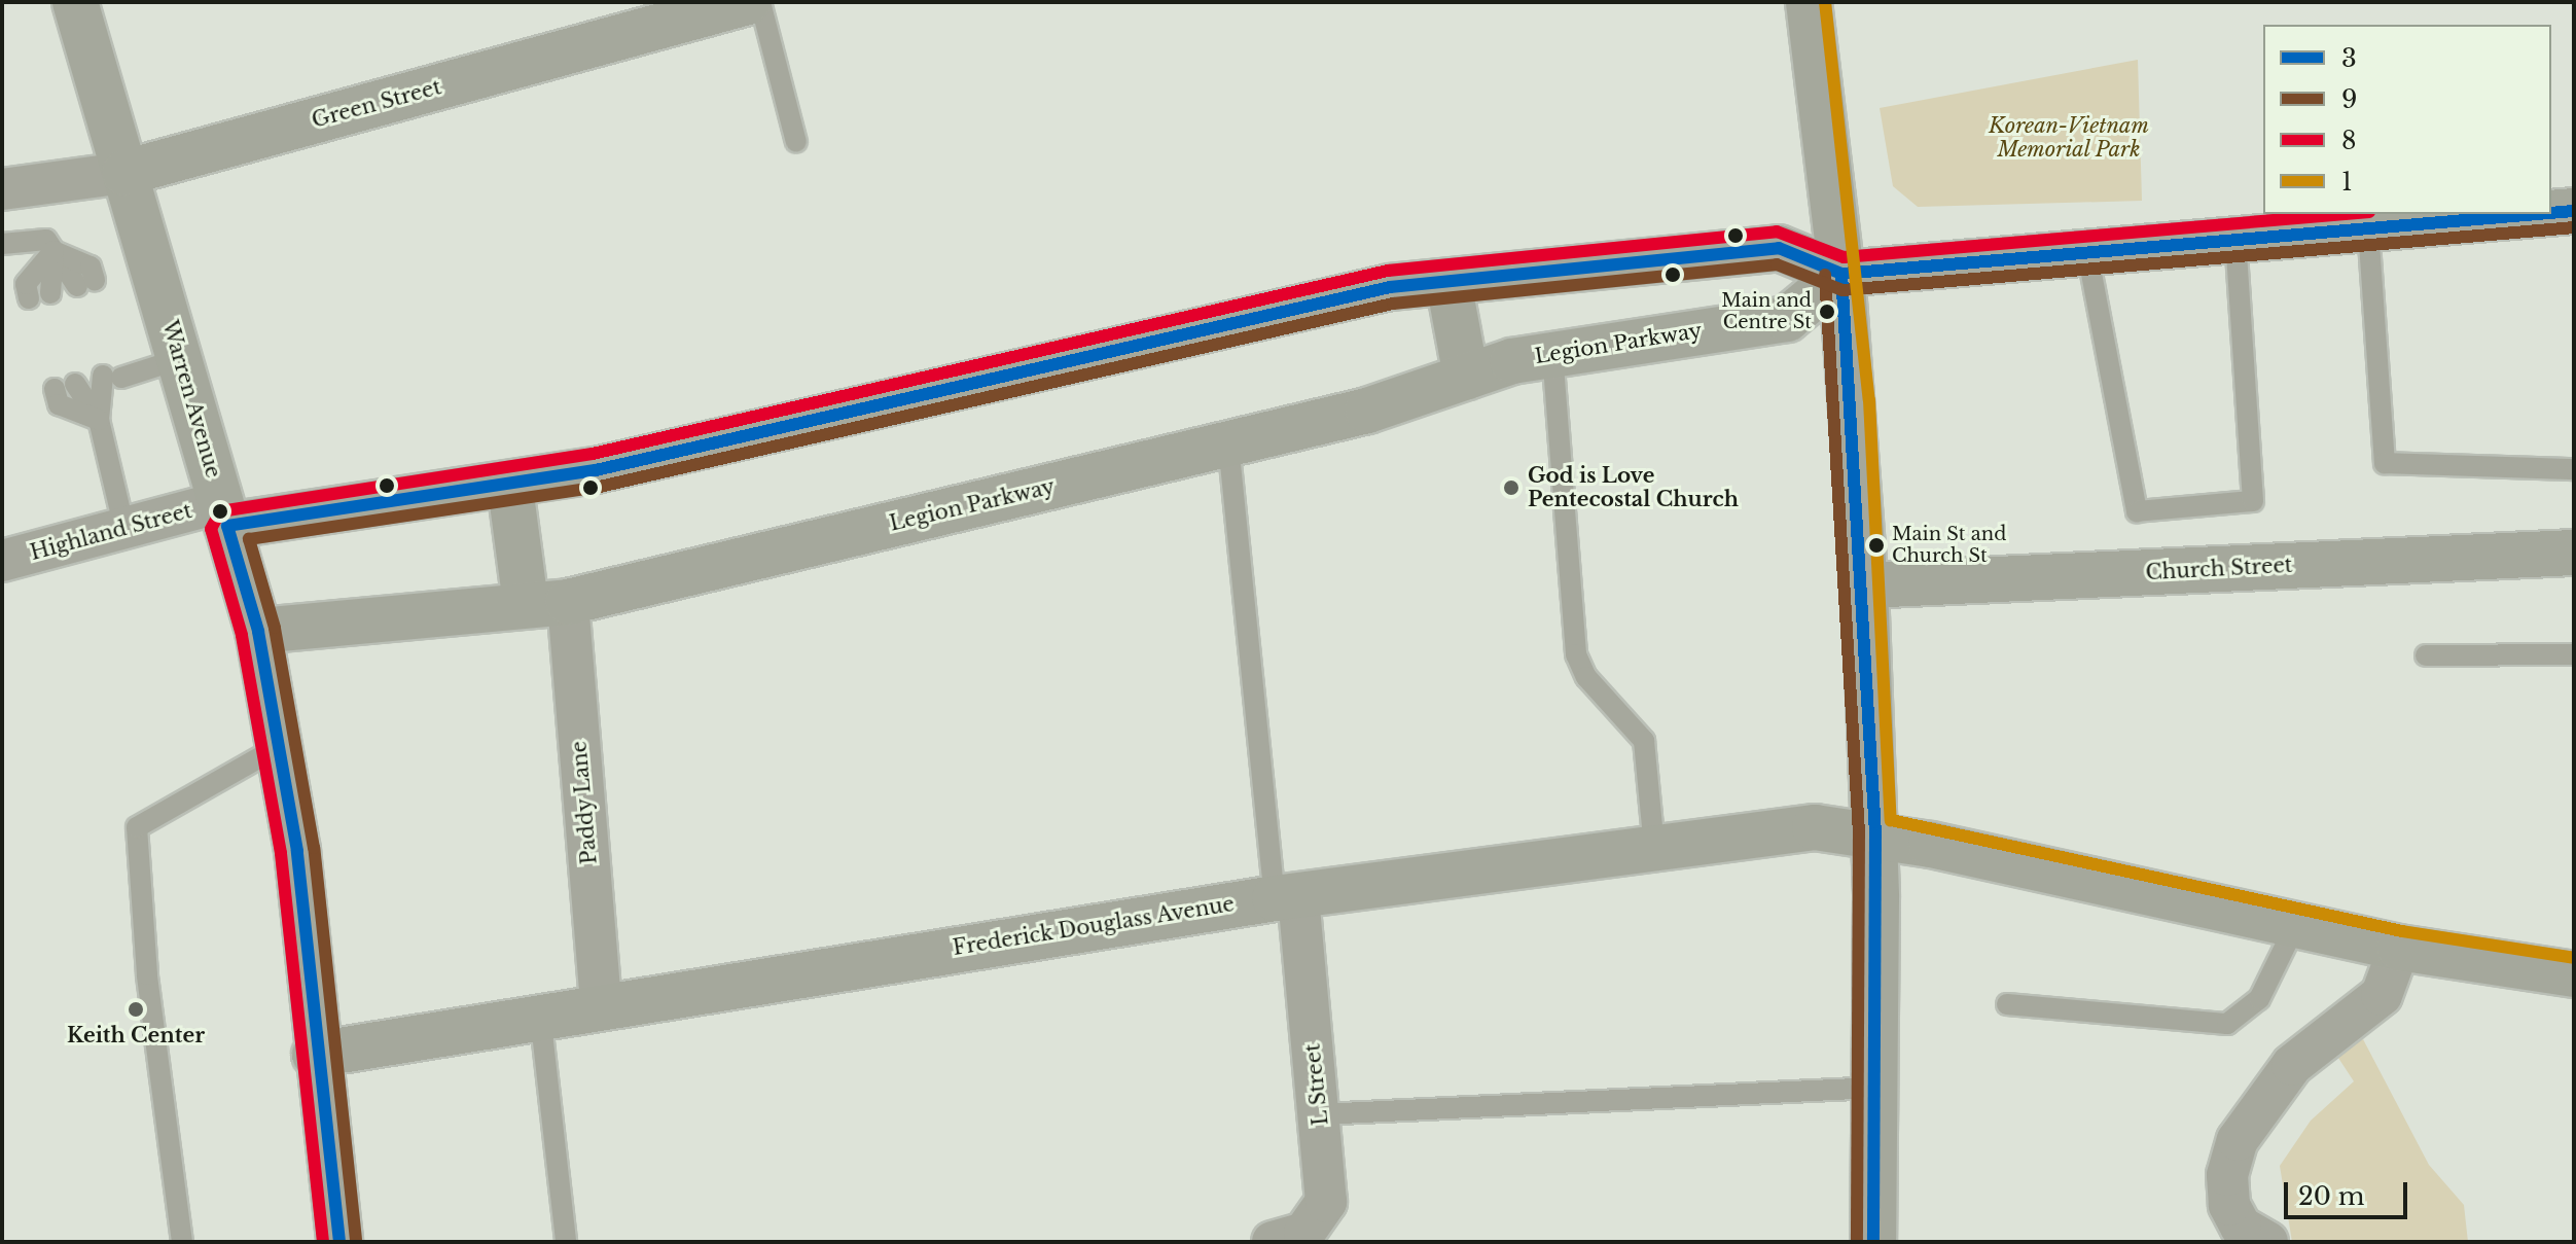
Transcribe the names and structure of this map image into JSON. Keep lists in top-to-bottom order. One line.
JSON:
{"streets":{"main road":["Green Street","Legion Parkway","Warren Avenue","Church Street","Frederick Douglass Avenue"],"street":["Highland Street","Paddy Lane","L Street"]},"crossings":[["Green Street","Warren Avenue"],["Legion Parkway","Warren Avenue"],["Legion Parkway","Paddy Lane"],["Warren Avenue","Highland Street"],["Warren Avenue","Frederick Douglass Avenue"],["Paddy Lane","Frederick Douglass Avenue"],["Frederick Douglass Avenue","L Street"]],"parks":["Korean-Vietnam Memorial Park"],"places":["Main and Centre St","God is Love Pentecostal Church","Main St and Church St","Keith Center"],"lines":["transit line 1","transit line 3","transit line 8","transit line 9"],"legend":["3","9","8","1"],"scale_bar":"20 m"}
